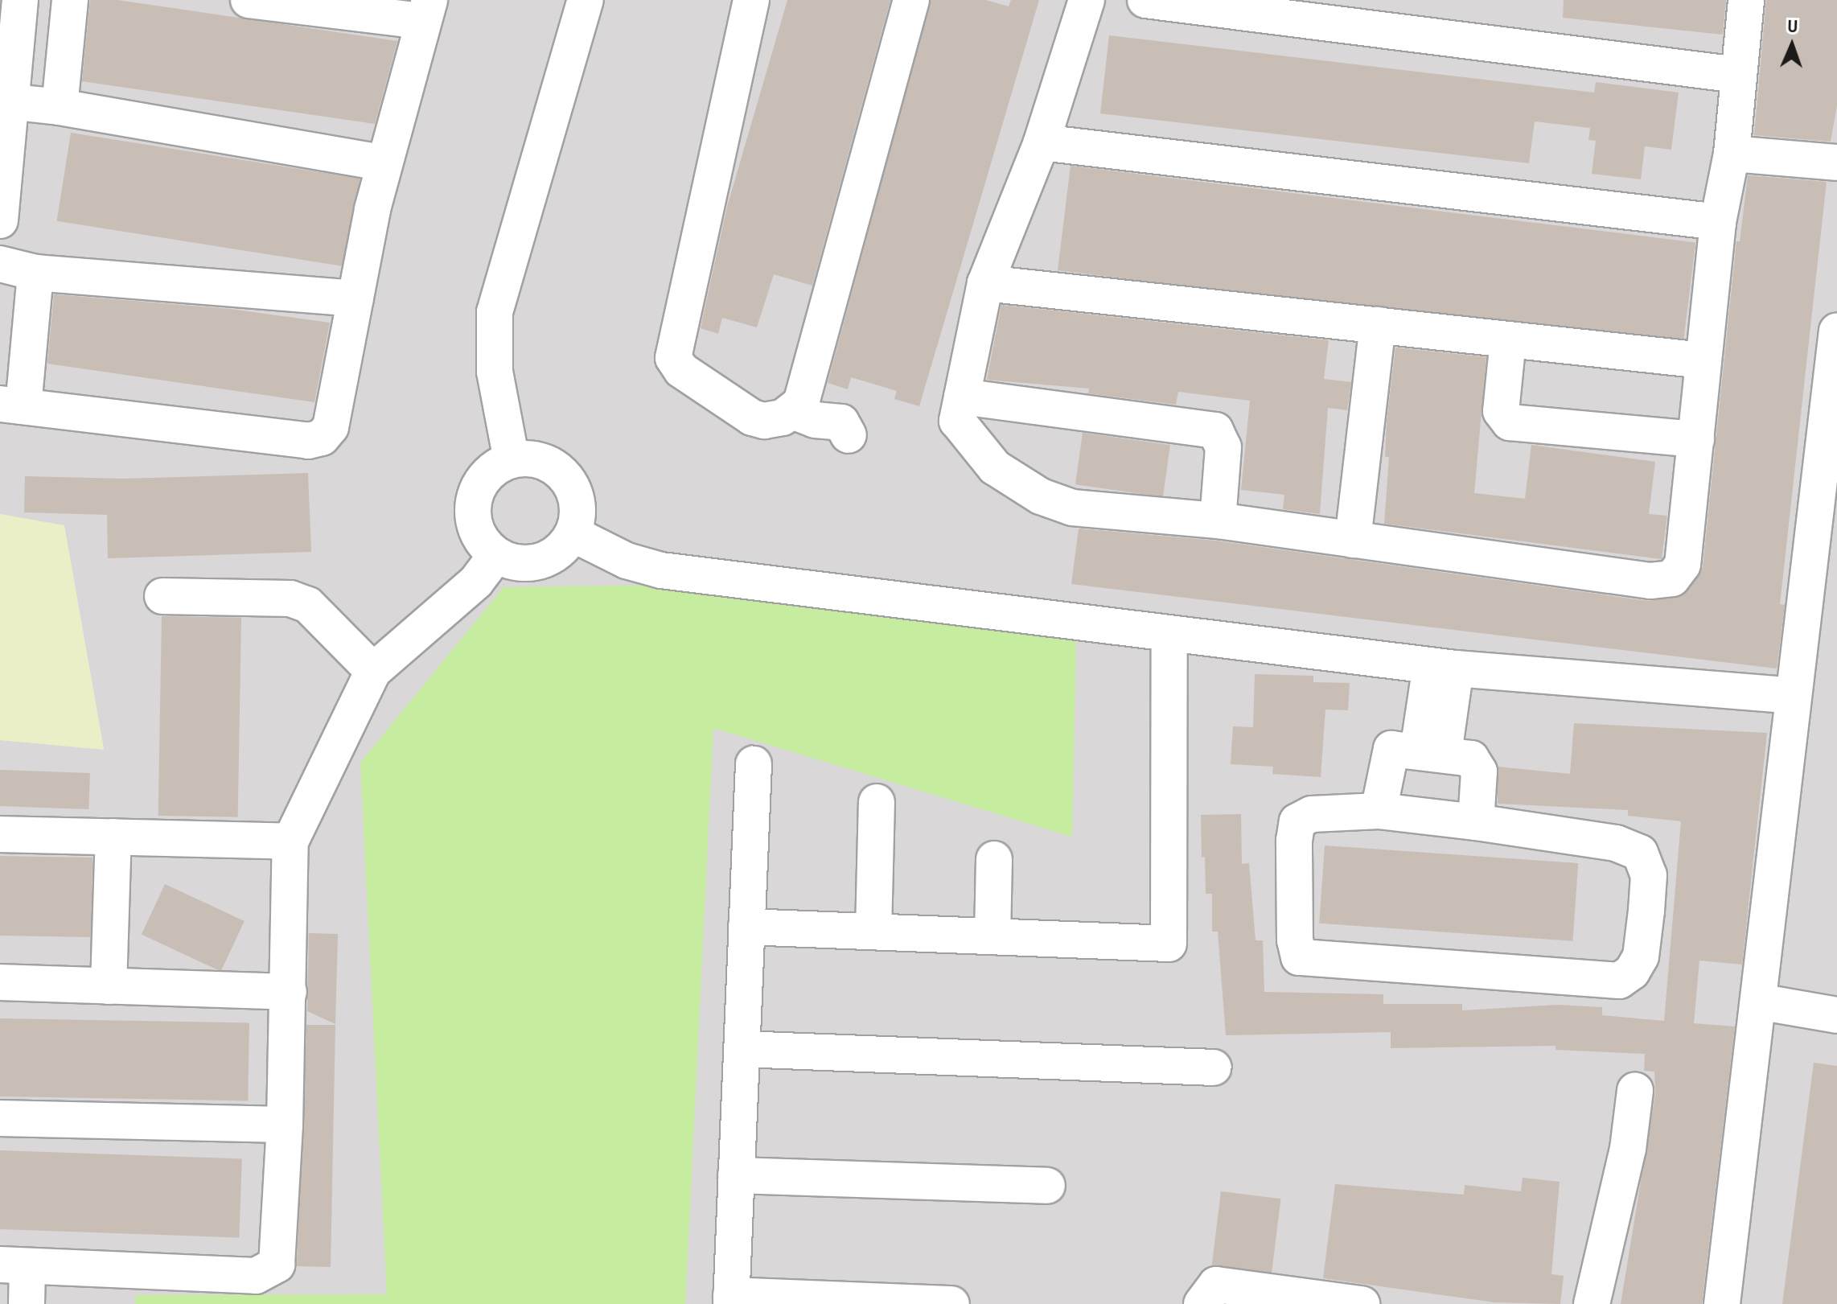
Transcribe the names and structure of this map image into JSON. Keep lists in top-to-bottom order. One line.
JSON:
{"north":"top"}
